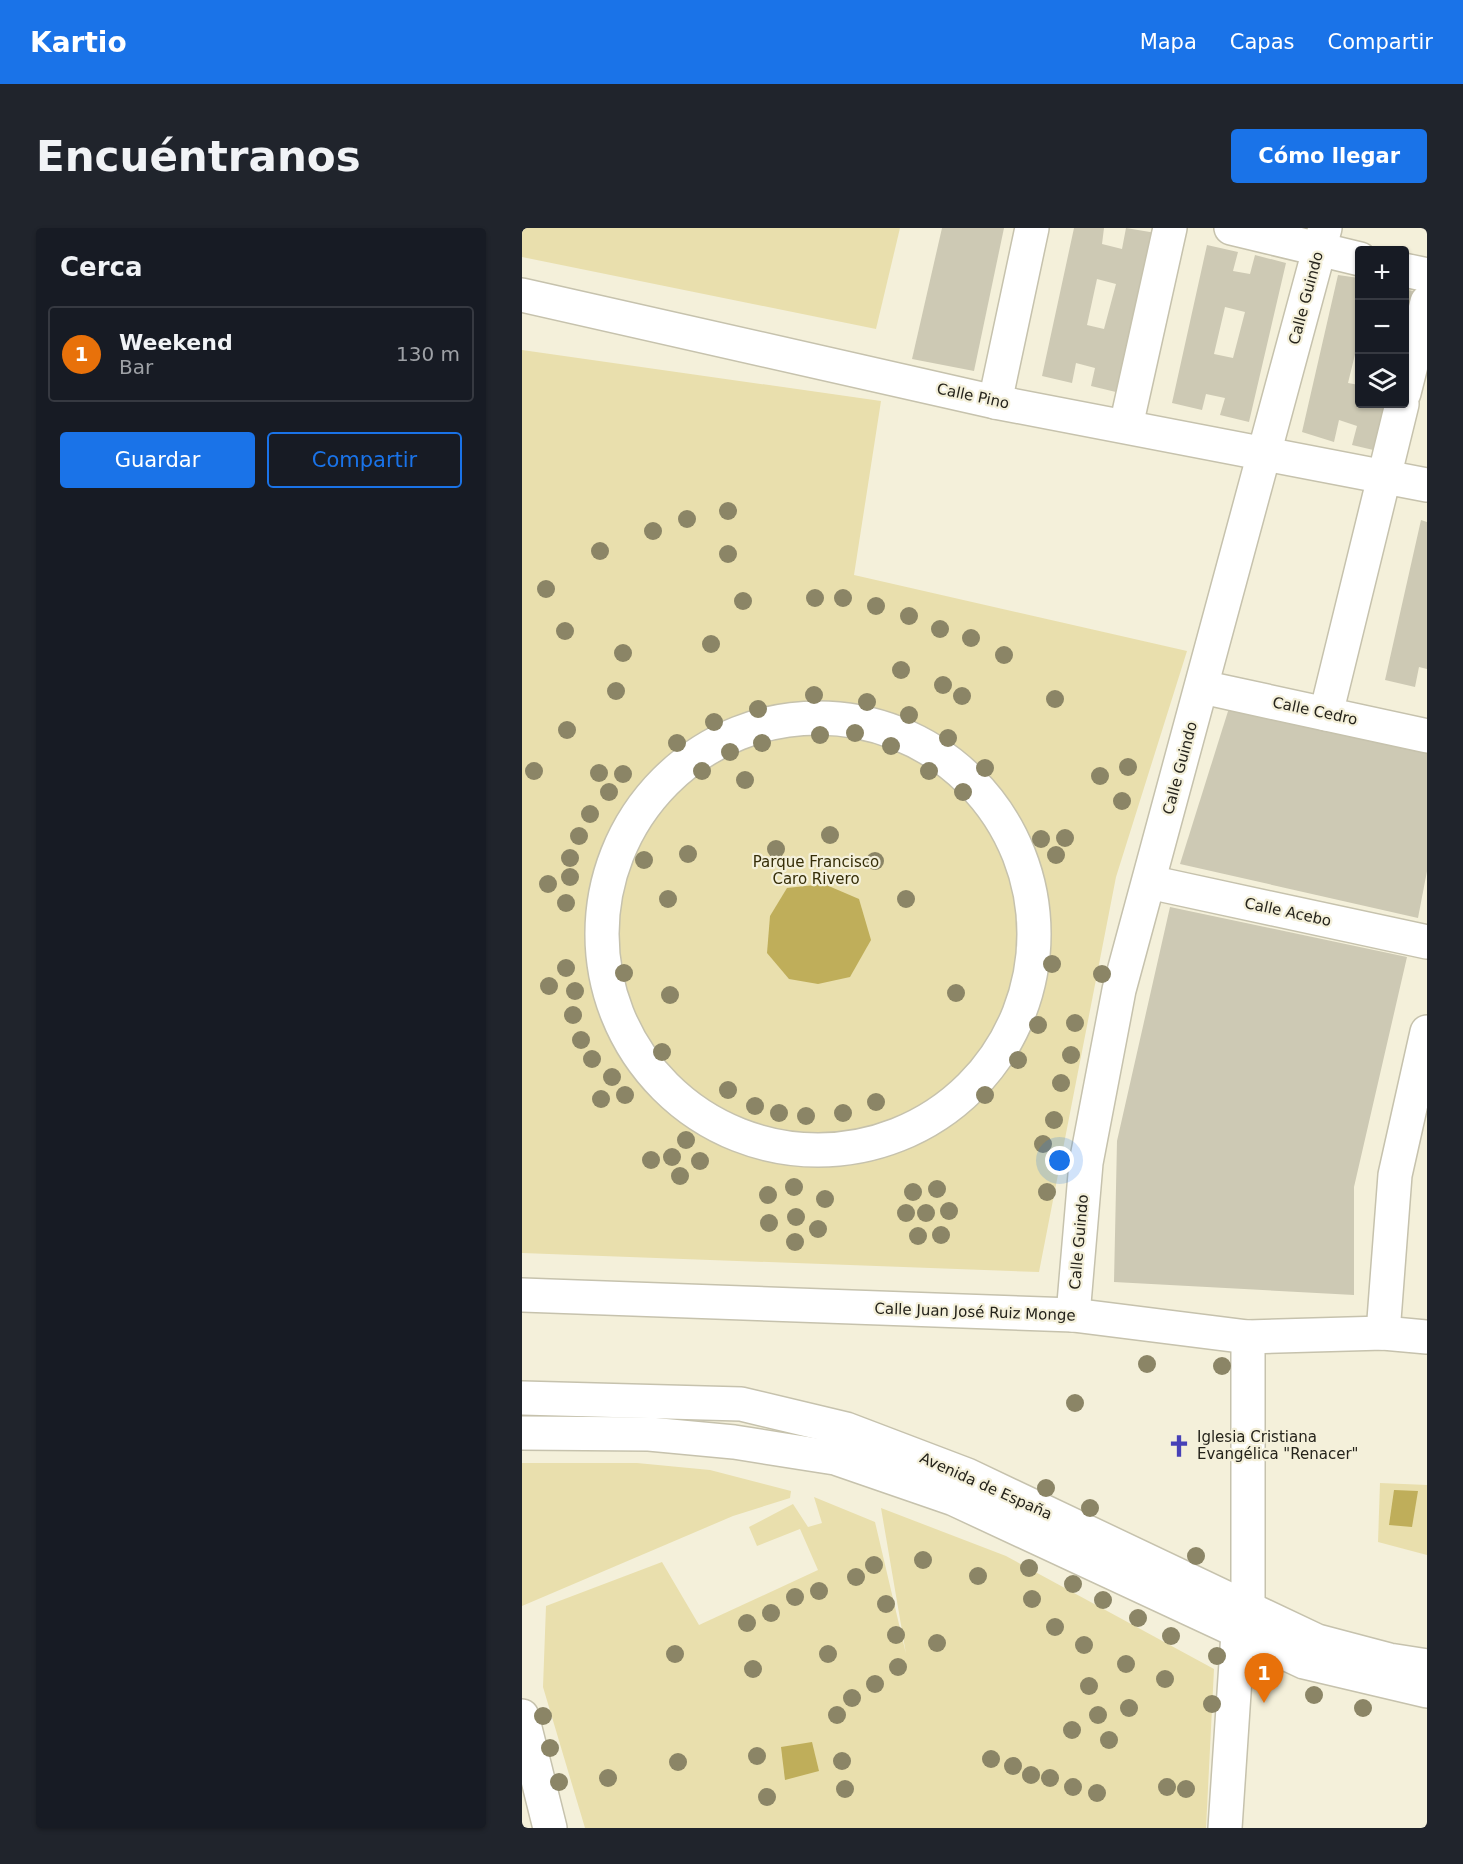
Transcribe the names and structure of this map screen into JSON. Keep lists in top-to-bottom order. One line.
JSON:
{"streets":{"street":["Calle Guindo","Calle Pino","Calle Cedro","Calle Acebo","Calle Juan José Ruiz Monge","Avenida de España"]},"crossings":[["Calle Guindo","Calle Pino"],["Calle Guindo","Calle Cedro"],["Calle Guindo","Calle Acebo"],["Calle Guindo","Calle Juan José Ruiz Monge"]],"parks":["Parque Francisco Caro Rivero"],"places":{"church":["Iglesia Cristiana Evangélica \"Renacer\""]},"page":{"header":"Kartio","nav":["Mapa","Capas","Compartir"],"buttons":["Cómo llegar",["Guardar","Compartir"]],"title":"Encuéntranos","heading":"Cerca","map_buttons":["+","−"],"list":[{"mark":"1","name":"Weekend","note":"Bar","value":"130 m"}],"pins":"1"}}
